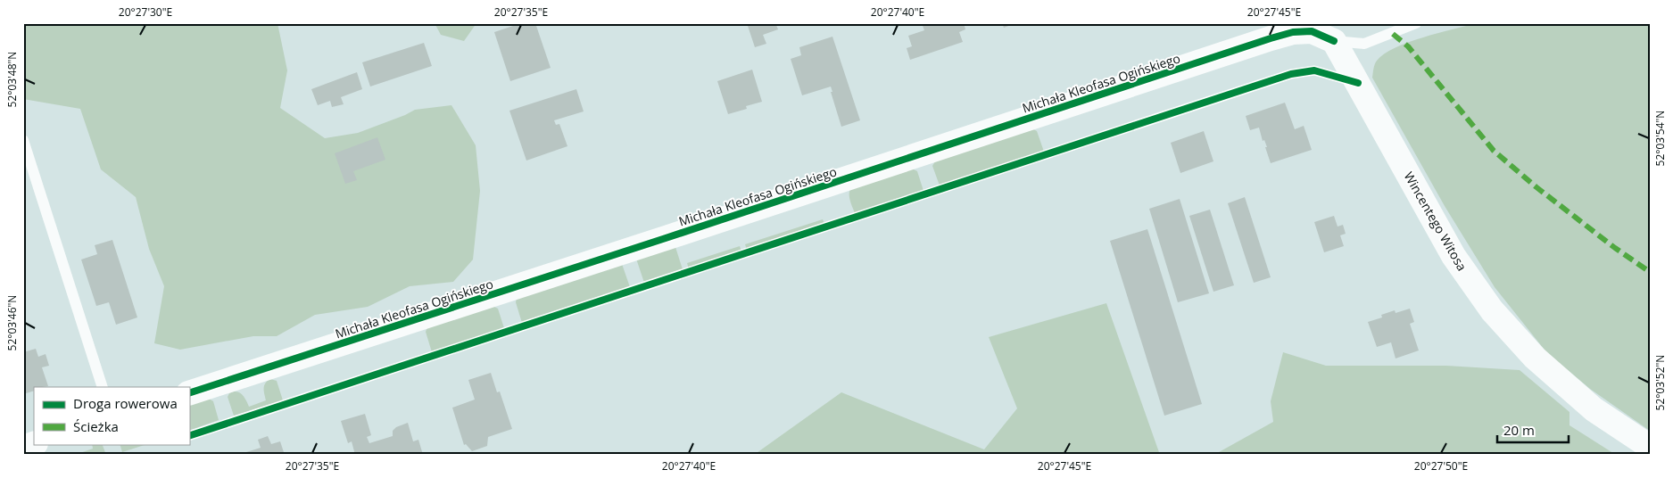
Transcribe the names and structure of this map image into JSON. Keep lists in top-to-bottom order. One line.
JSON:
{"streets":{"street":["Michała Kleofasa Ogińskiego","Wincentego Witosa"]},"crossings":[["Michała Kleofasa Ogińskiego","Wincentego Witosa"]],"legend":["Droga rowerowa","Ścieżka"],"scale_bar":"20 m","coordinates":["20°27'30\"E","20°27'35\"E","20°27'40\"E","20°27'45\"E","52°03'48\"N","52°03'54\"N","52°03'46\"N","52°03'52\"N","20°27'50\"E"]}
